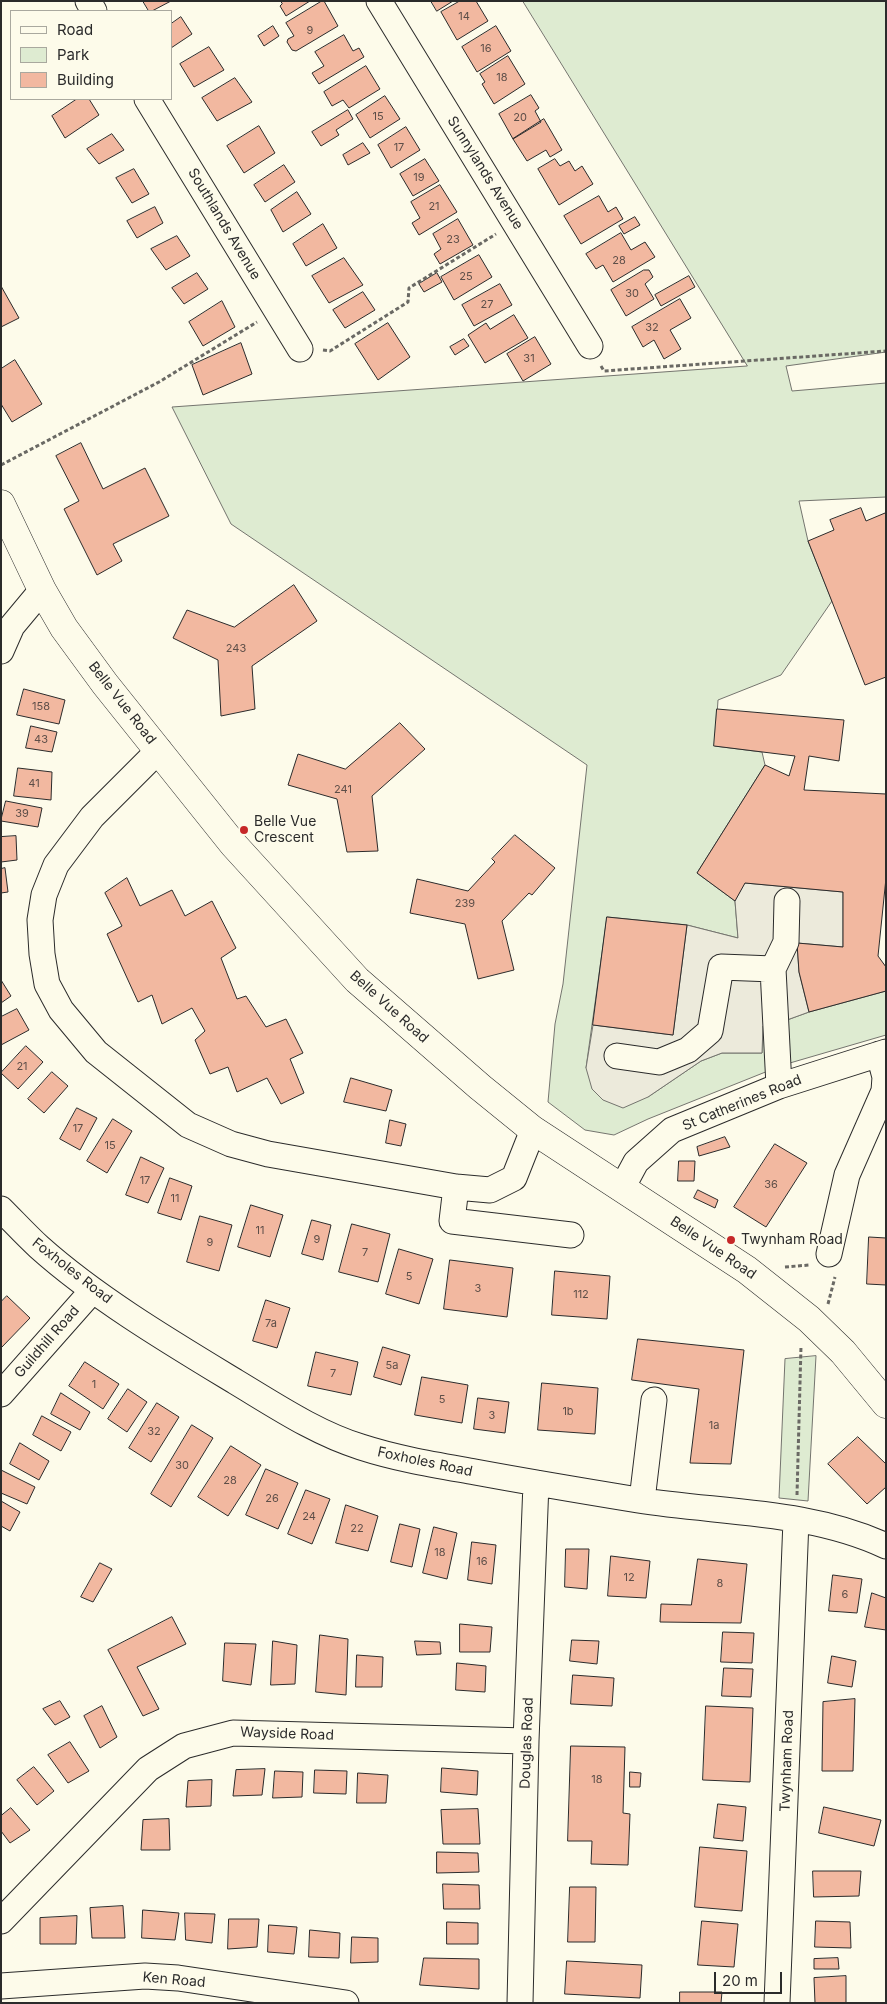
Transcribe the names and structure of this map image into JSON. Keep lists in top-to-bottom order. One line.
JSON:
{"streets":{"main road":["Belle Vue Road"],"street":["Sunnylands Avenue","Southlands Avenue","St Catherines Road","Foxholes Road","Guildhill Road","Wayside Road","Douglas Road","Twynham Road","Ken Road"]},"crossings":[["Belle Vue Road","St Catherines Road"],["Foxholes Road","Guildhill Road"],["Foxholes Road","Douglas Road"],["Foxholes Road","Twynham Road"],["Wayside Road","Douglas Road"]],"places":["Belle Vue Crescent","Twynham Road"],"house_numbers":["14","9","16","18","15","20","17","19","21","23","28","25","30","27","32","31","243","158","43","41","241","39","239","21","17","15","17","36","11","11","9","9","7","5","3","112","7a","5a","7","1","5","1b","3","1a","32","30","28","26","24","22","18","16","12","8","6","18"],"legend":["Road","Park","Building"],"scale_bar":"20 m"}
